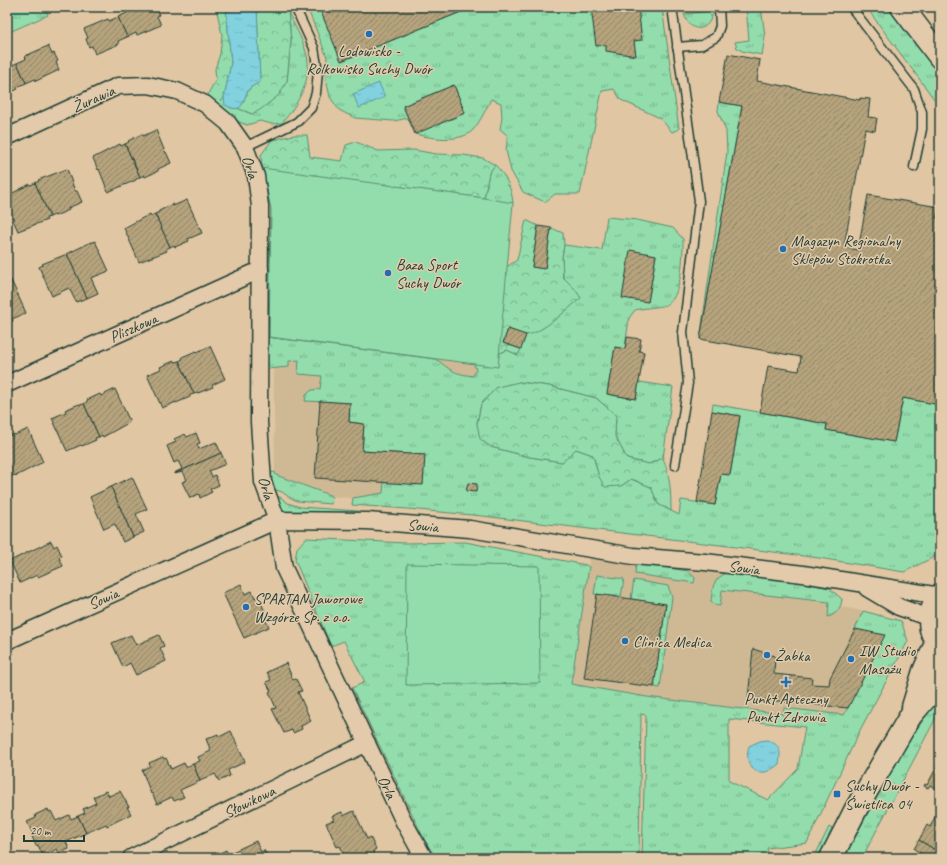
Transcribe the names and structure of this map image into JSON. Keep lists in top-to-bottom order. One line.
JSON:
{"streets":{"street":["Żurawia","Orla","Pliszkowa","Sowia","Słowikowa"]},"crossings":[["Żurawia","Orla"],["Orla","Pliszkowa"],["Orla","Sowia"],["Orla","Słowikowa"]],"places":{"other":["Lodowisko - Rolkowisko Suchy Dwór","Magazyn Regionalny Sklepów Stokrotka","Baza Sport Suchy Dwór","SPARTAN Jaworowe Wzgórze Sp. z o.o.","Clinica Medica","Żabka","IW Studio Masażu"],"health":["Punkt Apteczny Punkt Zdrowia"],"transit":["Suchy Dwór - Świetlica 04"]},"scale_bar":"20 m"}
